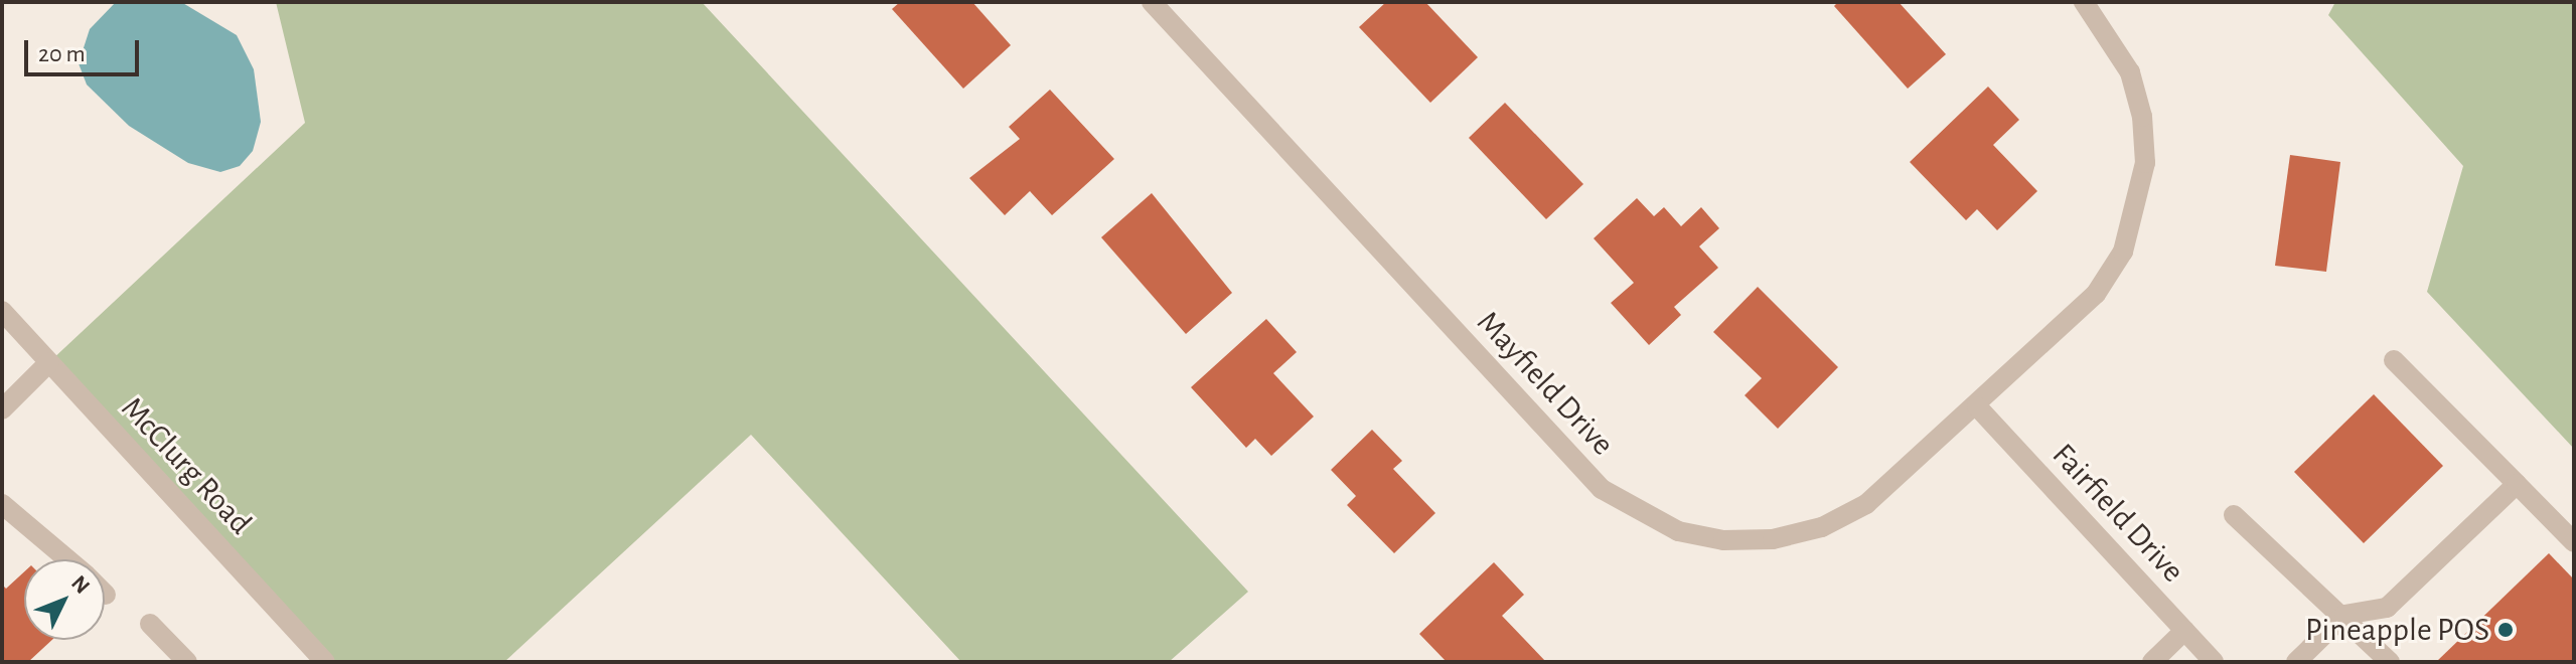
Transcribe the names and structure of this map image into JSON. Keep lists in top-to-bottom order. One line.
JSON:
{"streets":{"street":["Mayfield Drive","McClurg Road","Fairfield Drive"]},"crossings":[["Mayfield Drive","Fairfield Drive"]],"places":["Pineapple POS"],"scale_bar":"20 m","north":"top right"}
